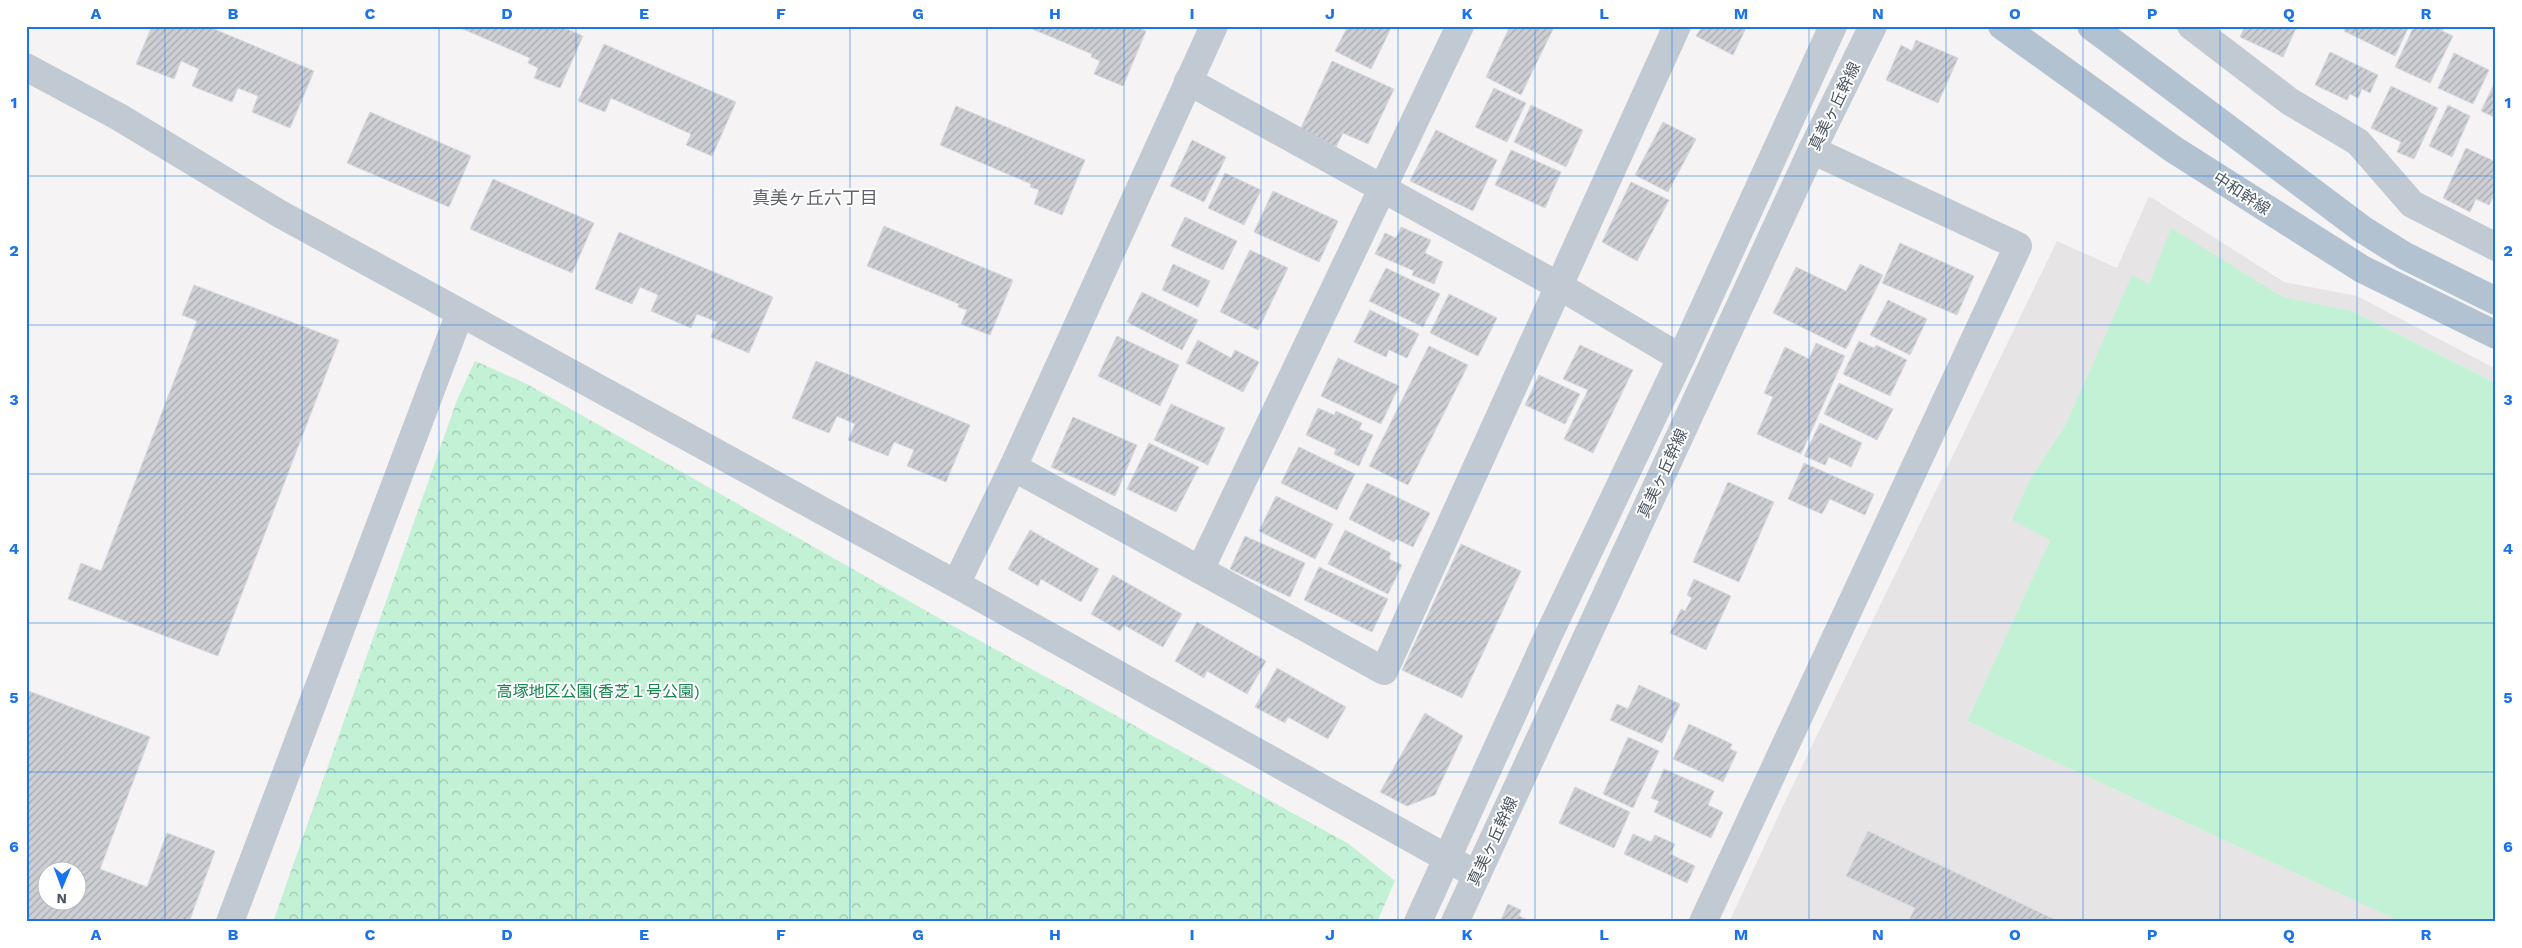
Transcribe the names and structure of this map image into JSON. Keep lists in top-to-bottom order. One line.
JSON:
{"streets":{"main road":["中和幹線"],"street":["真美ヶ丘幹線"]},"districts":["真美ヶ丘六丁目"],"parks":["高塚地区公園(香芝１号公園)"],"north":"bottom","grid":{"columns":["A","B","C","D","E","F","G","H","I","J","K","L","M","N","O","P","Q","R"],"rows":["1","2","3","4","5","6"]}}
